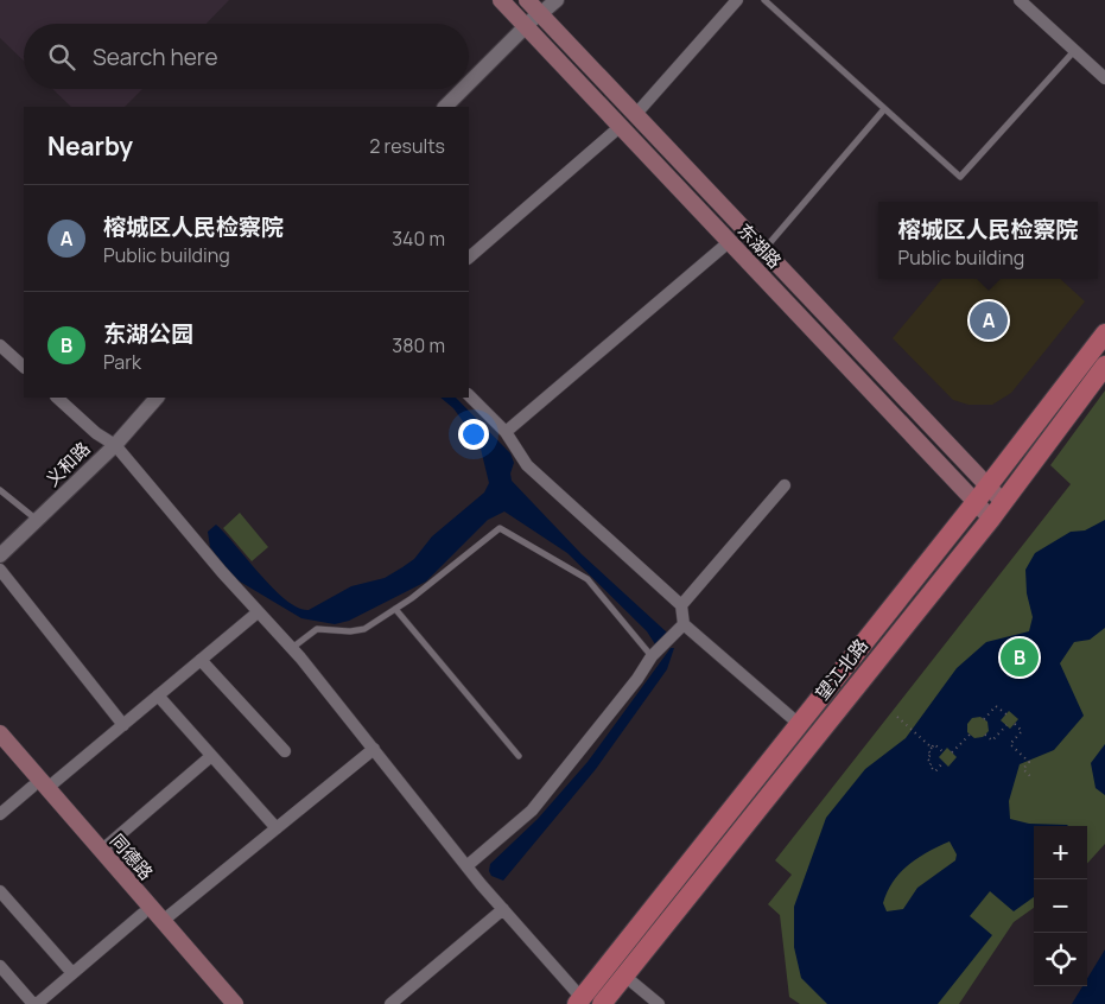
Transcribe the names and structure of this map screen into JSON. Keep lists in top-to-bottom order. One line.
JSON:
{"streets":{"main road":["东湖路","望江北路","同德路"],"street":["义和路"]},"crossings":[["东湖路","望江北路"]],"page":{"search":"Search here","heading":["Nearby","2 results"],"list":[{"mark":"A","name":"榕城区人民检察院","note":"Public building","value":"340 m"},{"mark":"B","name":"东湖公园","note":"Park","value":"380 m"}],"popup":["榕城区人民检察院","Public building"],"pins":["A","B"],"map_buttons":["+","−"]}}
